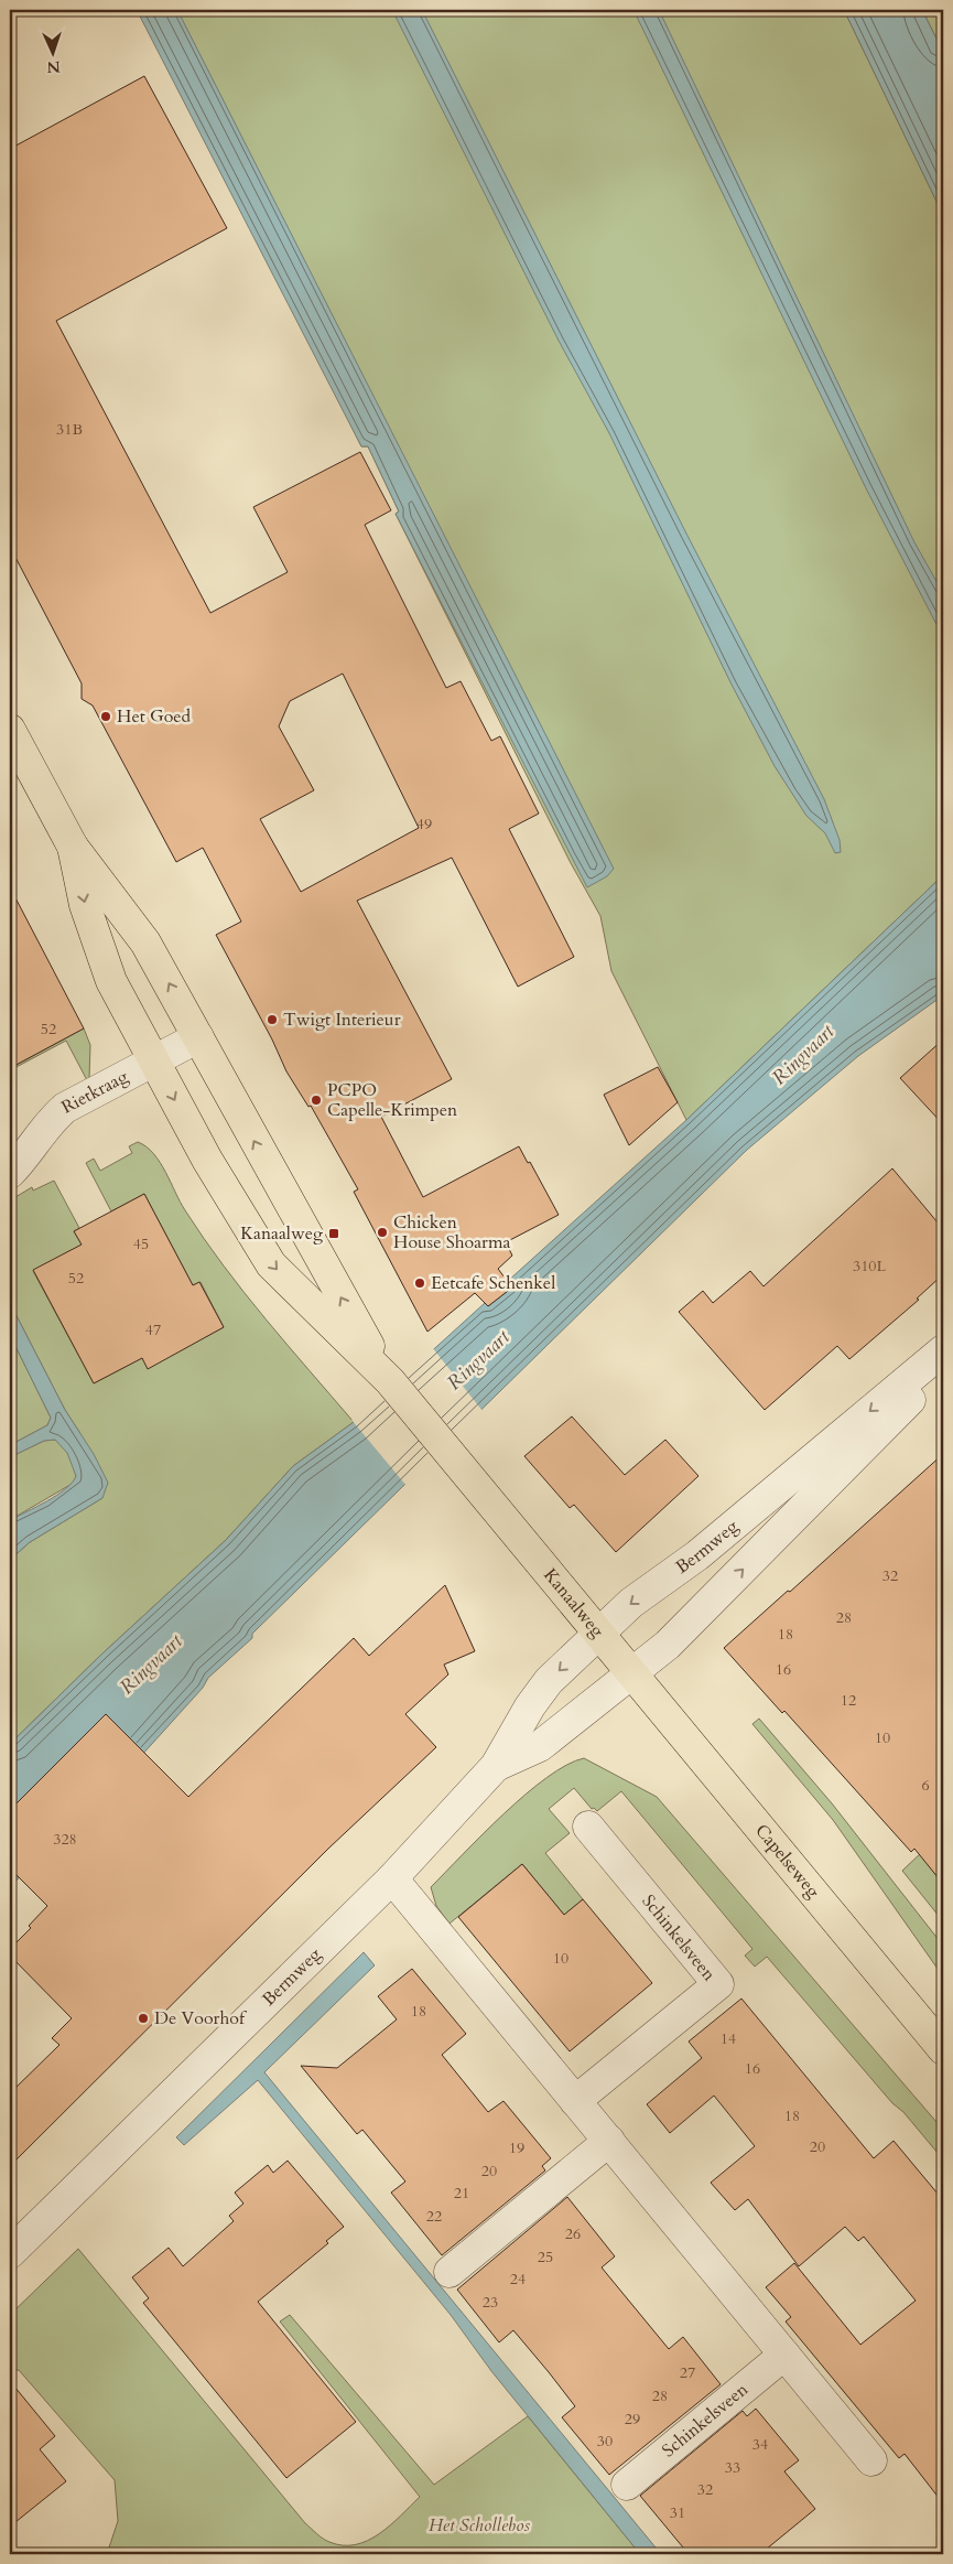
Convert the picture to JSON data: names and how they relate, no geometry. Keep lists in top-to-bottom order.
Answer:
{
  "streets": {
    "main road": ["Kanaalweg", "Capelseweg"],
    "street": ["Rietkraag", "Bermweg", "Schinkelsveen"]
  },
  "crossings": [
    ["Rietkraag", "Kanaalweg"],
    ["Bermweg", "Kanaalweg"],
    ["Bermweg", "Capelseweg"],
    ["Kanaalweg", "Capelseweg"]
  ],
  "water": ["Ringvaart"],
  "parks": ["Het Schollebos"],
  "places": {
    "other": [
      "Het Goed",
      "Twigt Interieur",
      "PCPO Capelle-Krimpen",
      "Chicken House Shoarma",
      "Eetcafe Schenkel",
      "De Voorhof"
    ],
    "transit": ["Kanaalweg"]
  },
  "house_numbers": [
    "31B",
    "49",
    "52",
    "45",
    "310L",
    "52",
    "47",
    "32",
    "28",
    "18",
    "16",
    "12",
    "10",
    "6",
    "328",
    "10",
    "18",
    "14",
    "16",
    "18",
    "20",
    "19",
    "20",
    "21",
    "22",
    "26",
    "25",
    "24",
    "23",
    "27",
    "28",
    "29",
    "30",
    "34",
    "33",
    "32",
    "31"
  ],
  "north": "bottom"
}
